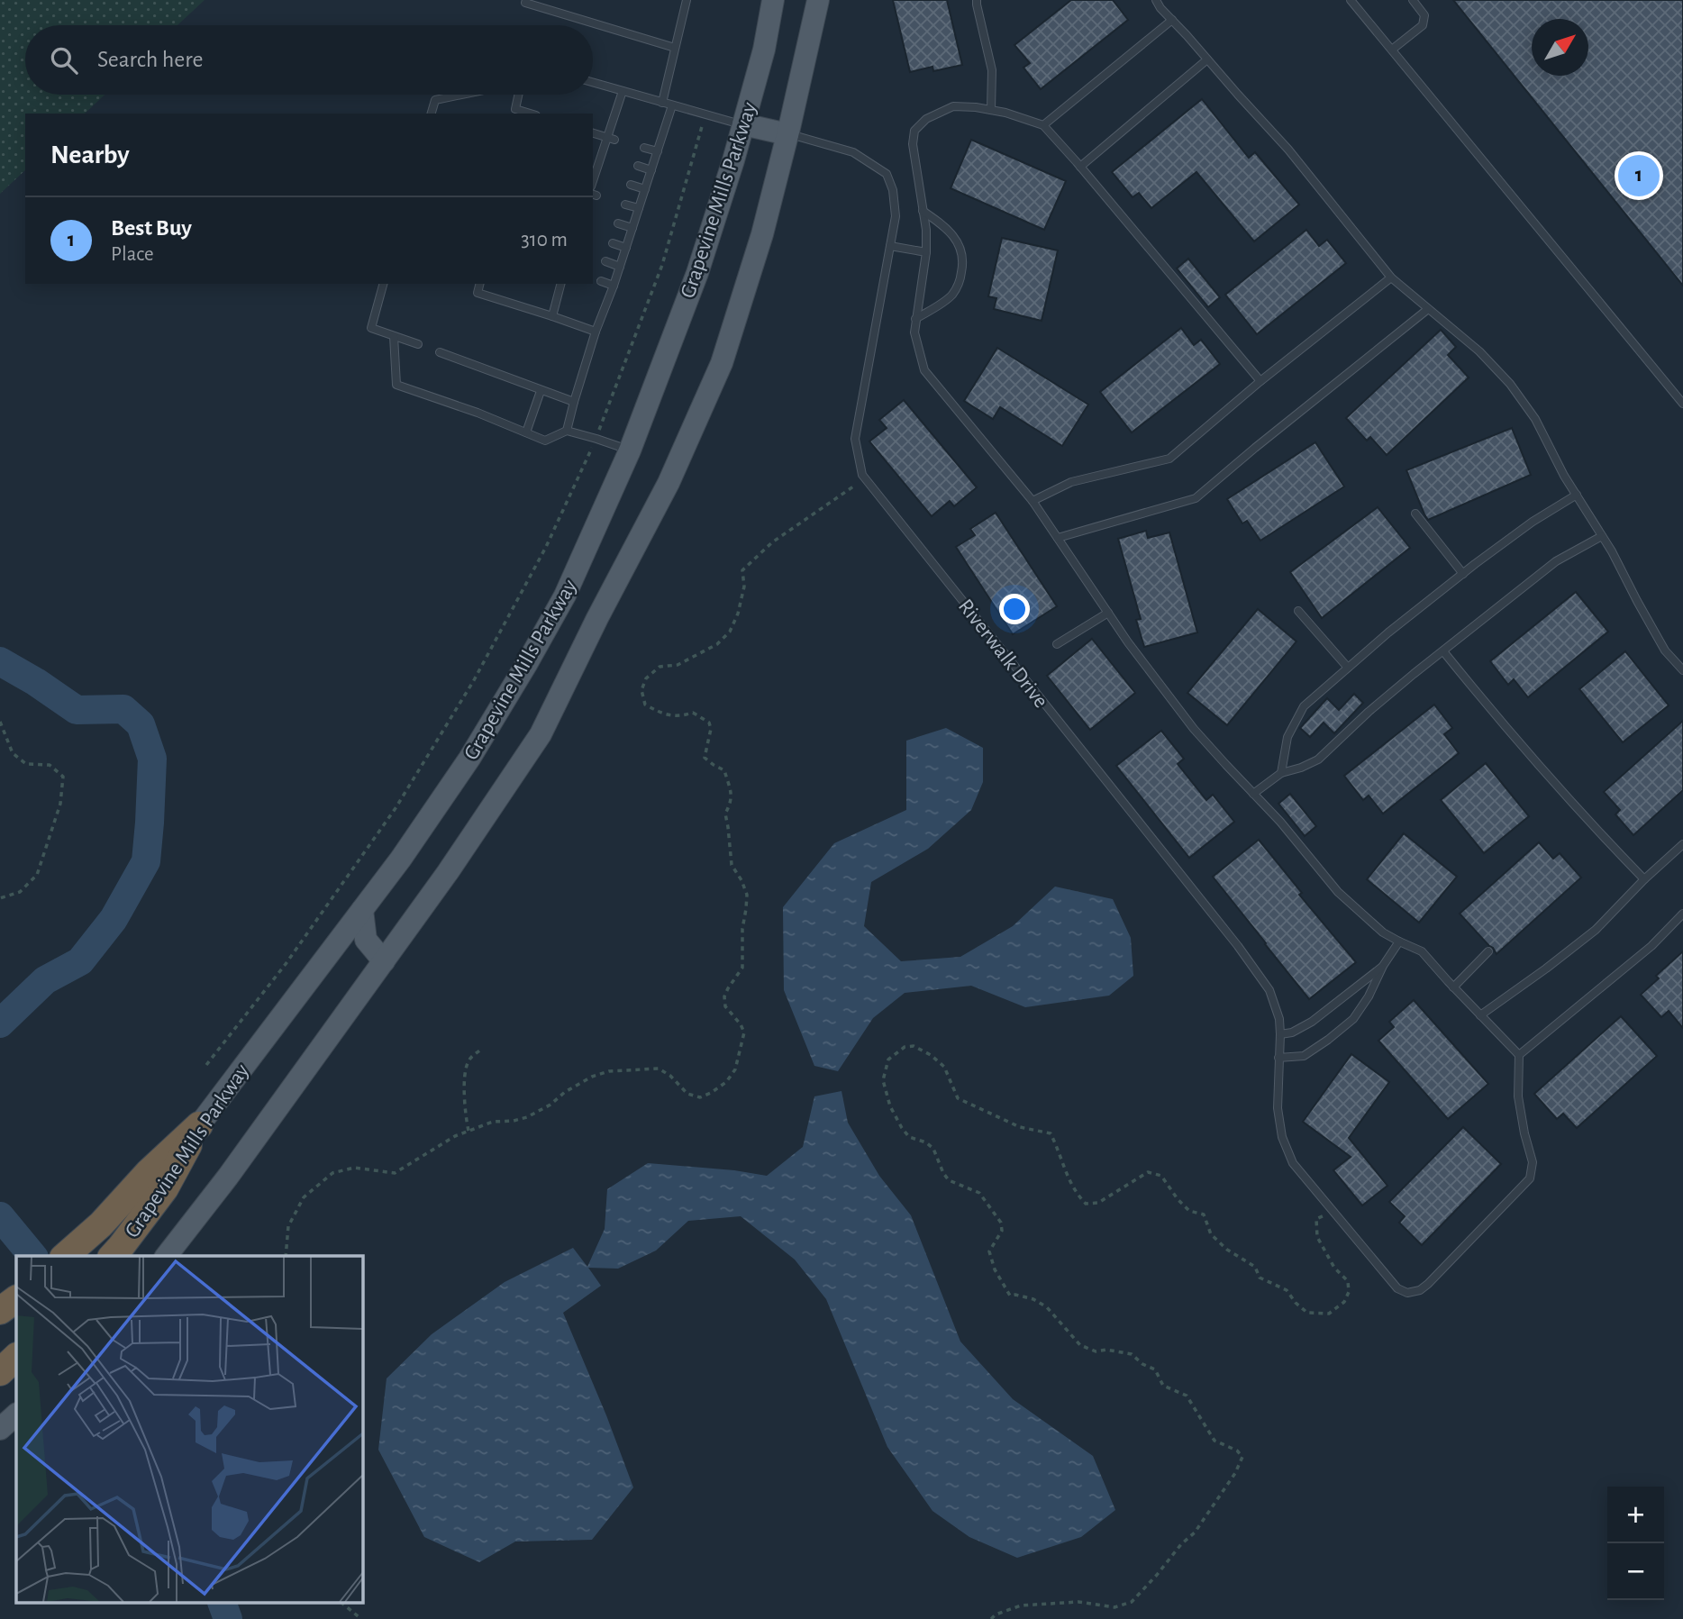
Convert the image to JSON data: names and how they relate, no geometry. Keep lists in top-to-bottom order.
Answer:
{
  "streets": {
    "highway": ["Grapevine Mills Parkway"],
    "lane": ["Riverwalk Drive"]
  },
  "crossings": [
    ["Grapevine Mills Parkway", "Riverwalk Drive"]
  ],
  "north": "top right",
  "page": {
    "search": "Search here",
    "heading": "Nearby",
    "pins": "1",
    "list": [
      {
        "mark": "1",
        "name": "Best Buy",
        "note": "Place",
        "value": "310 m"
      }
    ],
    "map_buttons": ["+", "−"]
  }
}
